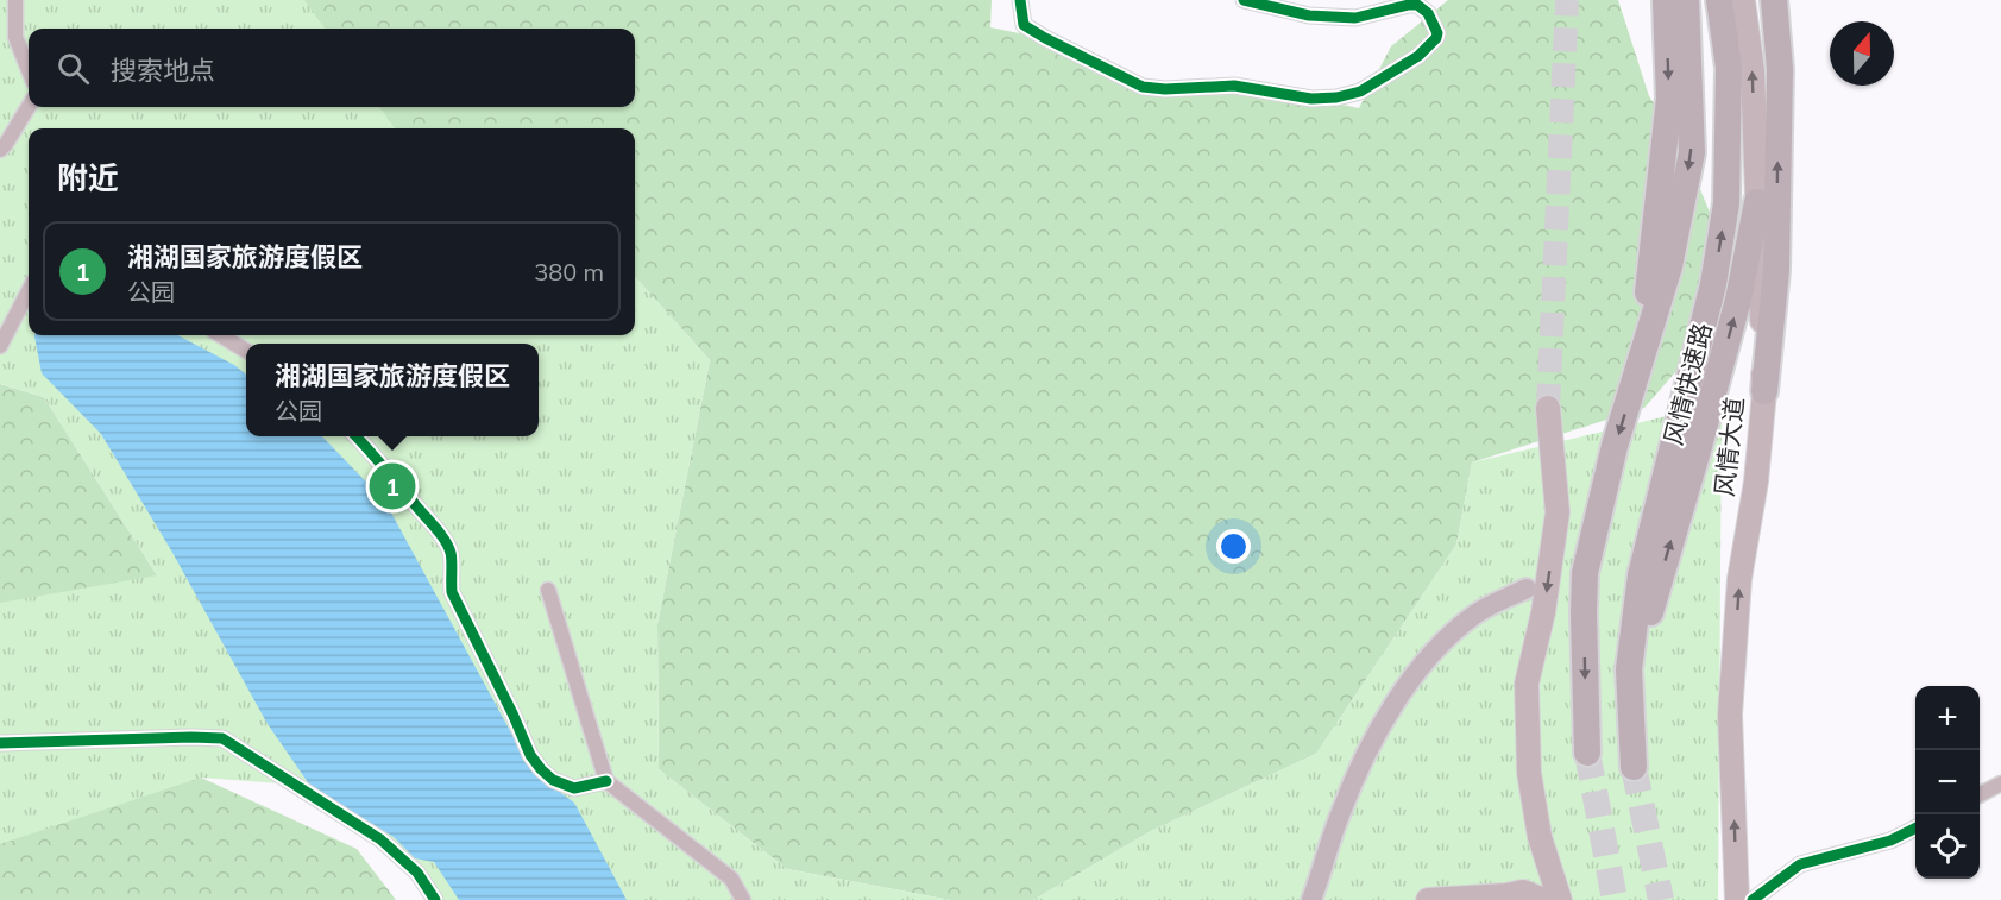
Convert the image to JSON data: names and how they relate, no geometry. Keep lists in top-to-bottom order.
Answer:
{
  "streets": {
    "highway": ["风情快速路"],
    "main road": ["风情大道"]
  },
  "crossings": [
    ["风情快速路", "风情大道"]
  ],
  "north": "top",
  "page": {
    "search": "搜索地点",
    "heading": "附近",
    "list": [
      {
        "mark": "1",
        "name": "湘湖国家旅游度假区",
        "note": "公园",
        "value": "380 m"
      }
    ],
    "popup": ["湘湖国家旅游度假区", "公园"],
    "pins": "1",
    "map_buttons": ["+", "−"]
  }
}
